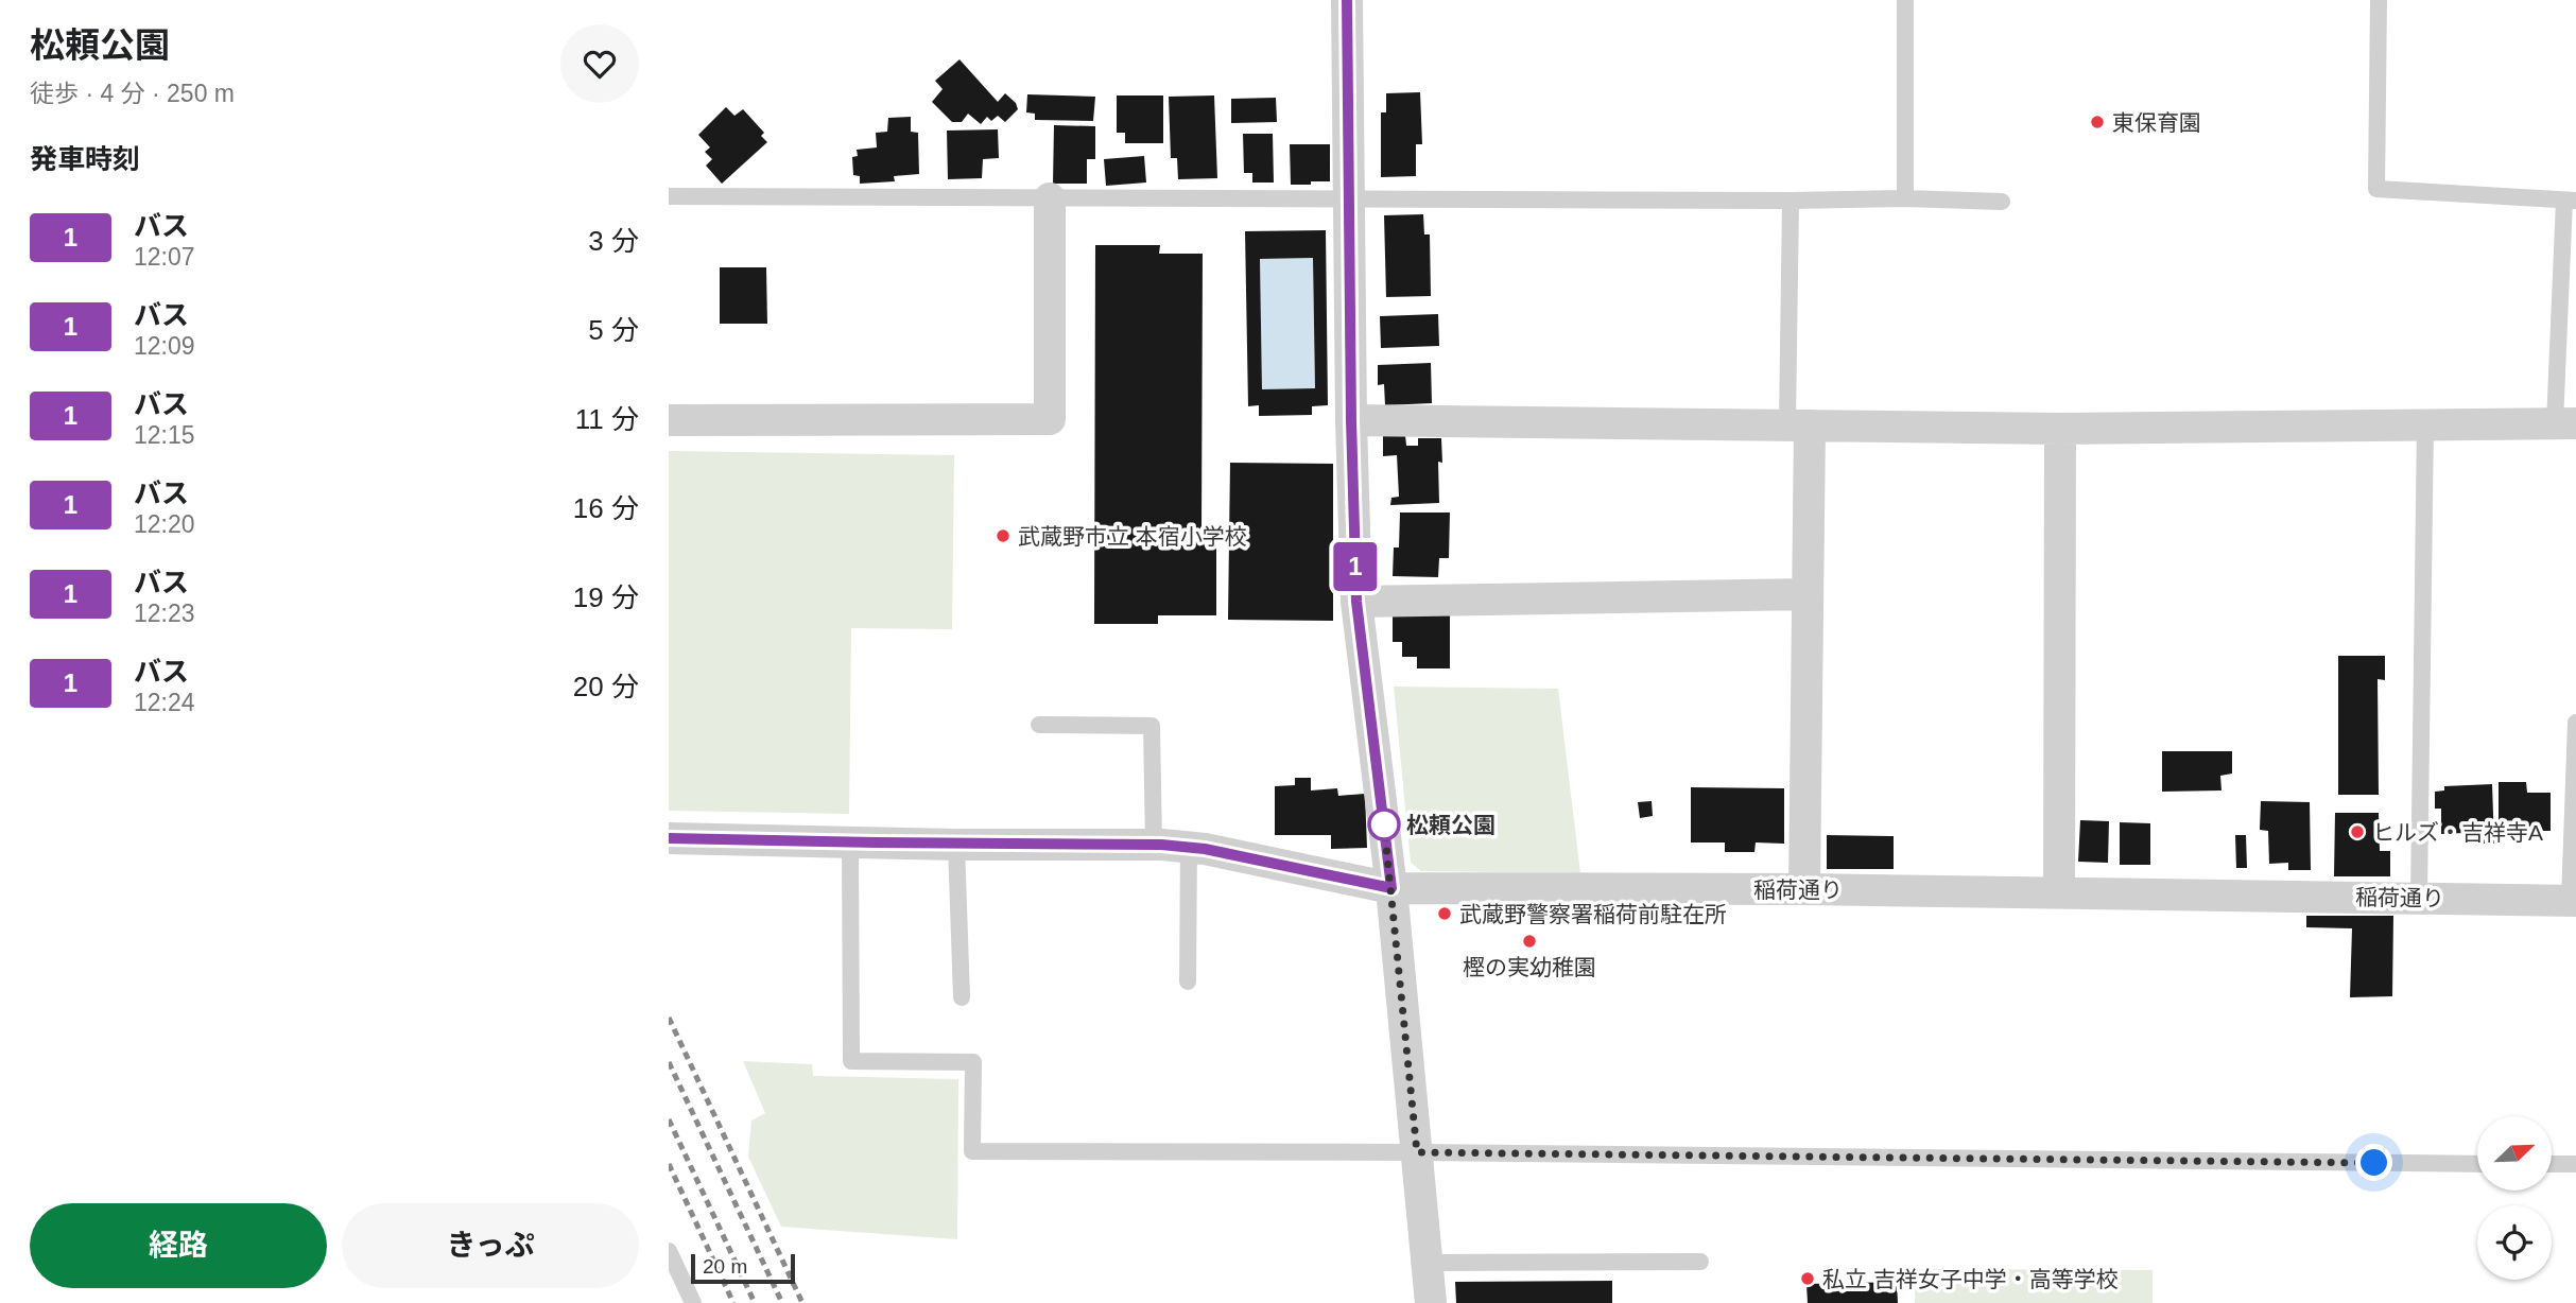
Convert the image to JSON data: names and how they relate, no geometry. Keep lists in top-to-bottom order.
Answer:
{
  "streets": {
    "street": ["稲荷通り"]
  },
  "places": [
    "東保育園",
    "武蔵野市立 本宿小学校",
    "松頼公園",
    "ヒルズ・吉祥寺A",
    "武蔵野警察署稲荷前駐在所",
    "樫の実幼稚園",
    "私立 吉祥女子中学・高等学校"
  ],
  "lines": ["bus line 1"],
  "scale_bar": "20 m",
  "north": "top right",
  "page": {
    "heading": [
      ["松頼公園", "徒歩 · 4 分 · 250 m"],
      "発車時刻"
    ],
    "on_map": "1",
    "list": [
      {
        "mark": "1",
        "name": "バス",
        "note": "12:07",
        "value": "3 分"
      },
      {
        "mark": "1",
        "name": "バス",
        "note": "12:09",
        "value": "5 分"
      },
      {
        "mark": "1",
        "name": "バス",
        "note": "12:15",
        "value": "11 分"
      },
      {
        "mark": "1",
        "name": "バス",
        "note": "12:20",
        "value": "16 分"
      },
      {
        "mark": "1",
        "name": "バス",
        "note": "12:23",
        "value": "19 分"
      },
      {
        "mark": "1",
        "name": "バス",
        "note": "12:24",
        "value": "20 分"
      }
    ],
    "buttons": ["経路", "きっぷ"],
    "scale": "20 m"
  }
}
